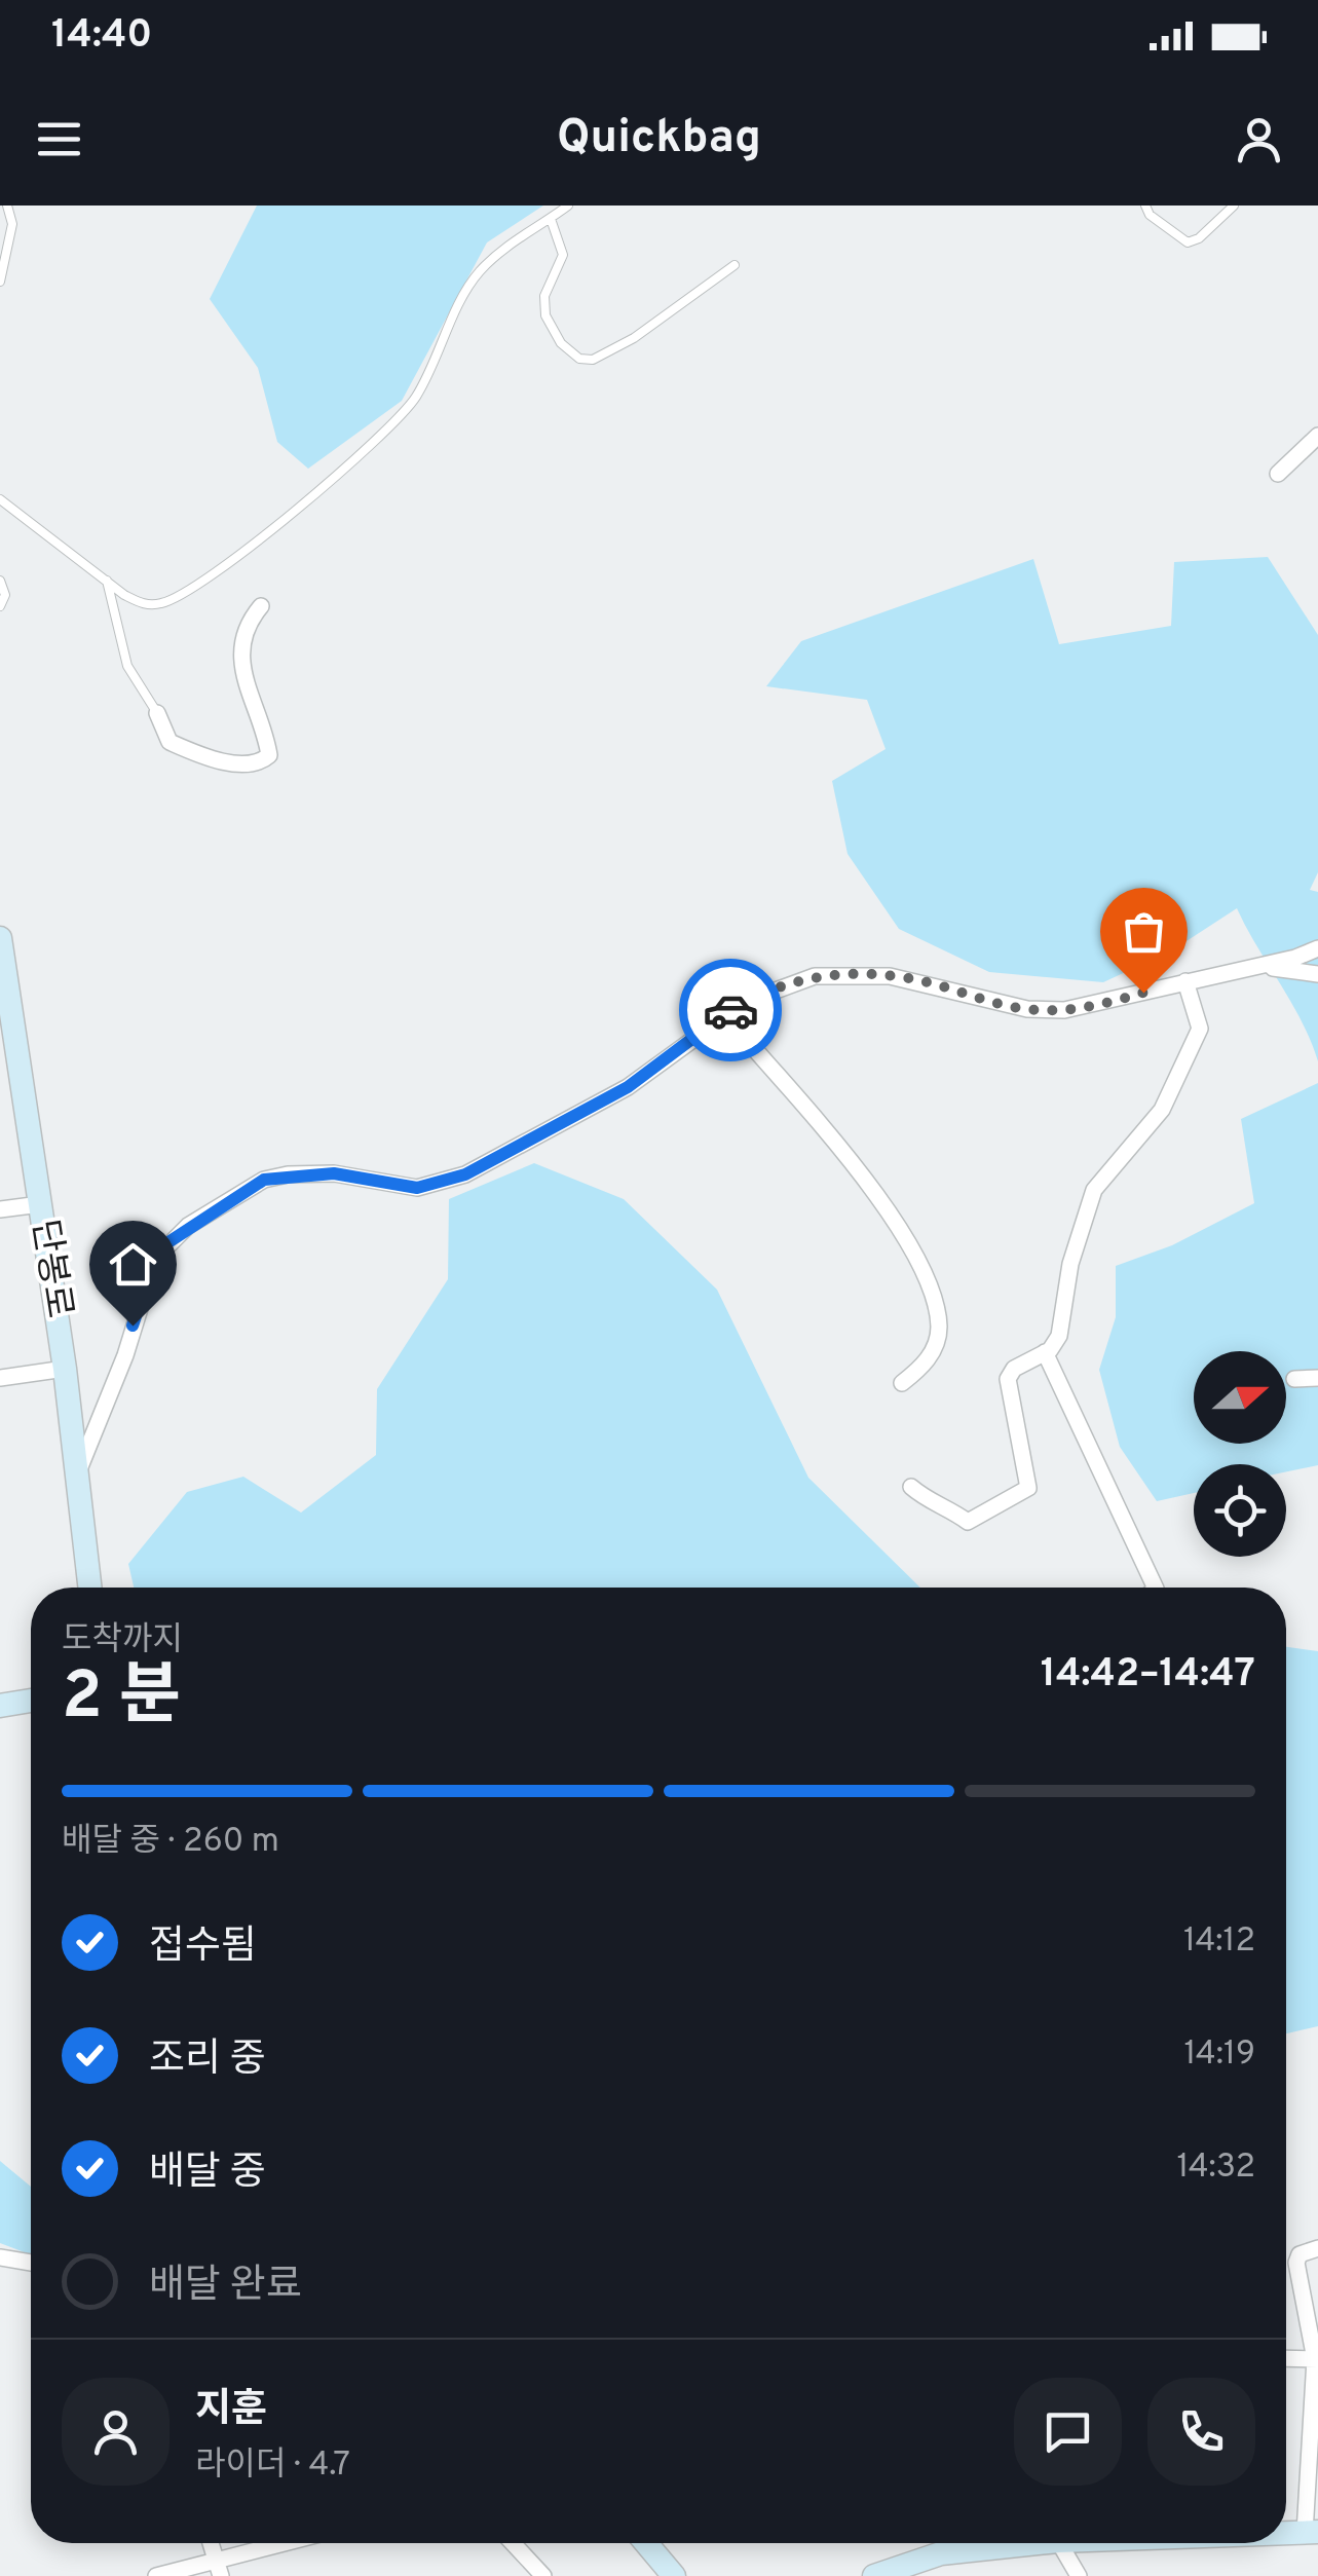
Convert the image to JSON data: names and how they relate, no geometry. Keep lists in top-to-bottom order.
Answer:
{
  "streets": {
    "street": ["단봉로"]
  },
  "north": "right",
  "page": {
    "status": "14:40",
    "header": "Quickbag",
    "heading": ["2 분", "도착까지", "14:42–14:47"],
    "panel": ["지훈", "라이더 · 4.7"],
    "bar": "배달 중 · 260 m",
    "list": [
      ["접수됨", "14:12"],
      ["조리 중", "14:19"],
      ["배달 중", "14:32"],
      "배달 완료"
    ]
  }
}
